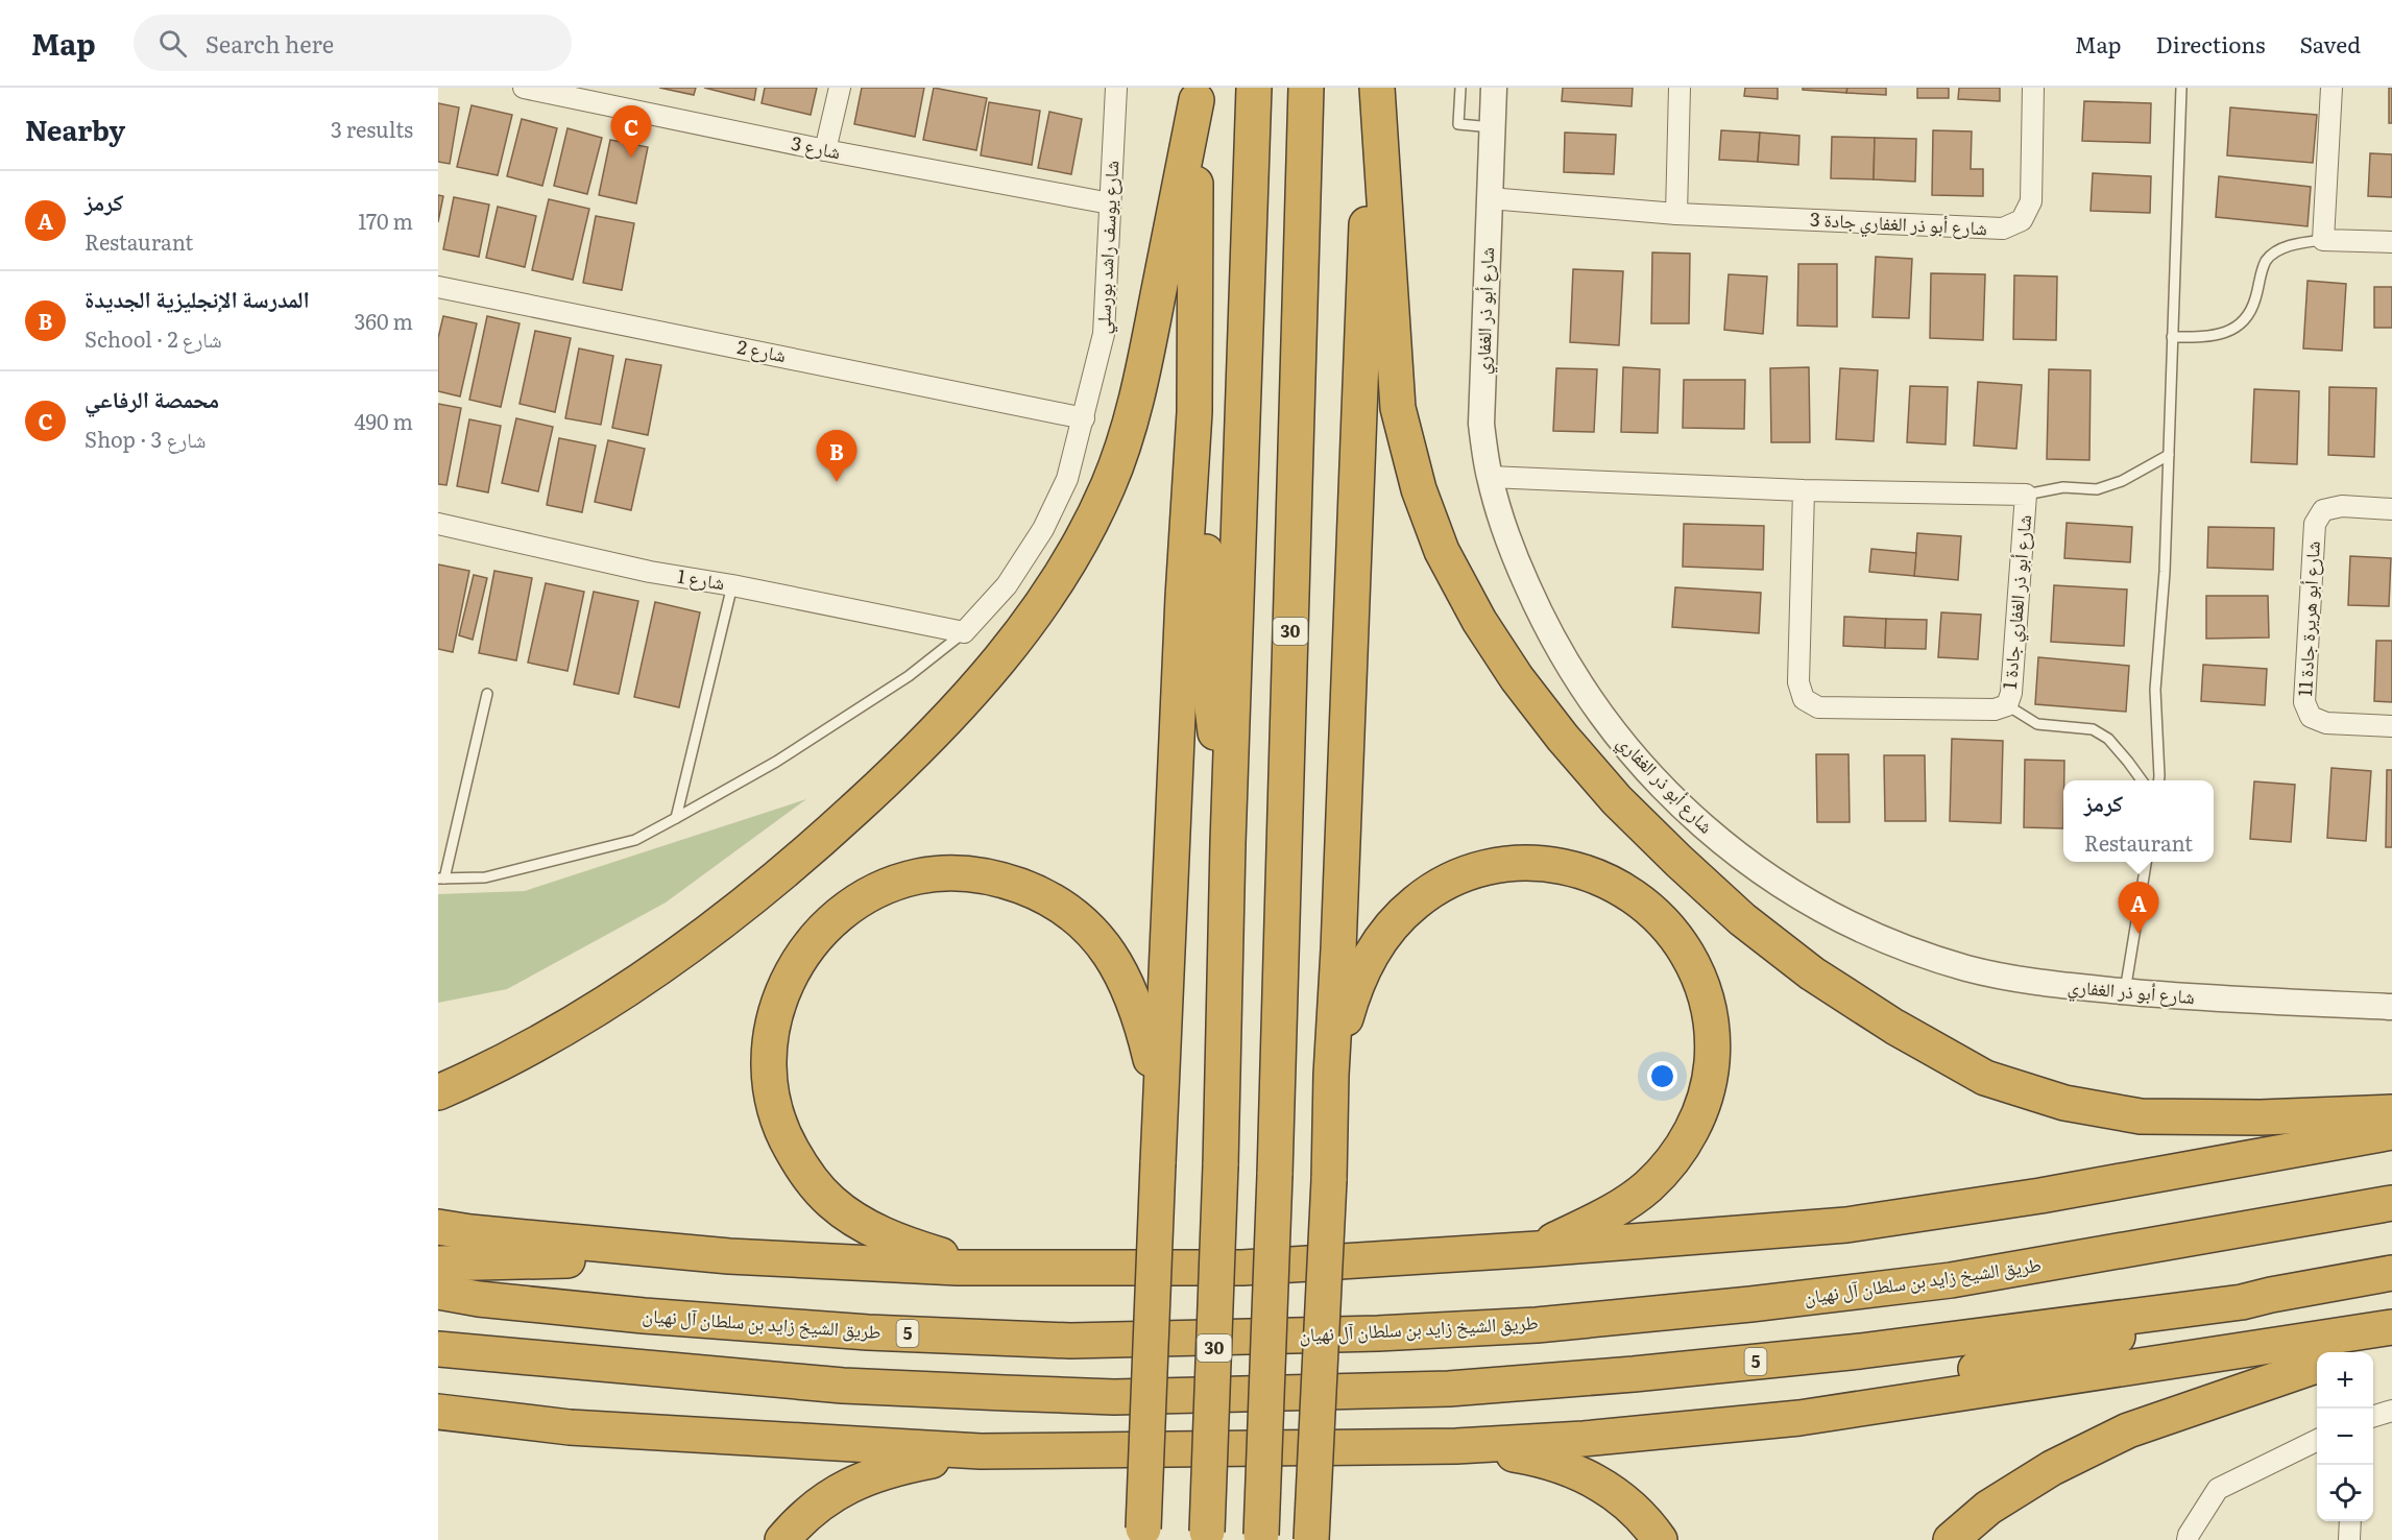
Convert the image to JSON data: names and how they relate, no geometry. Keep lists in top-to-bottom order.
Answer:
{
  "streets": {
    "highway": ["30", "طريق الشيخ زايد بن سلطان آل نهيان", "5"],
    "street": [
      "شارع 3",
      "شارع أبو ذر الغفاري جادة 3",
      "شارع يوسف راشد بورسلي",
      "شارع أبو ذر الغفاري",
      "شارع 2",
      "شارع 1",
      "شارع أبو ذر الغفاري جادة 1",
      "شارع أبو هريرة جادة 11"
    ]
  },
  "crossings": [
    ["شارع 3", "شارع يوسف راشد بورسلي"],
    ["شارع أبو ذر الغفاري جادة 3", "شارع أبو ذر الغفاري"],
    ["شارع يوسف راشد بورسلي", "شارع 2"],
    ["شارع يوسف راشد بورسلي", "شارع 1"],
    ["شارع أبو ذر الغفاري", "شارع أبو ذر الغفاري جادة 1"]
  ],
  "page": {
    "header": "Map",
    "search": "Search here",
    "nav": ["Map", "Directions", "Saved"],
    "heading": ["Nearby", "3 results"],
    "pins": ["C", "B", "A"],
    "list": [
      {
        "mark": "A",
        "name": "كرمز",
        "note": "Restaurant",
        "value": "170 m"
      },
      {
        "mark": "B",
        "name": "المدرسة الإنجليزية الجديدة",
        "note": "School · شارع 2",
        "value": "360 m"
      },
      {
        "mark": "C",
        "name": "محمصة الرفاعي",
        "note": "Shop · شارع 3",
        "value": "490 m"
      }
    ],
    "popup": ["كرمز", "Restaurant"],
    "map_buttons": ["+", "−"]
  }
}
